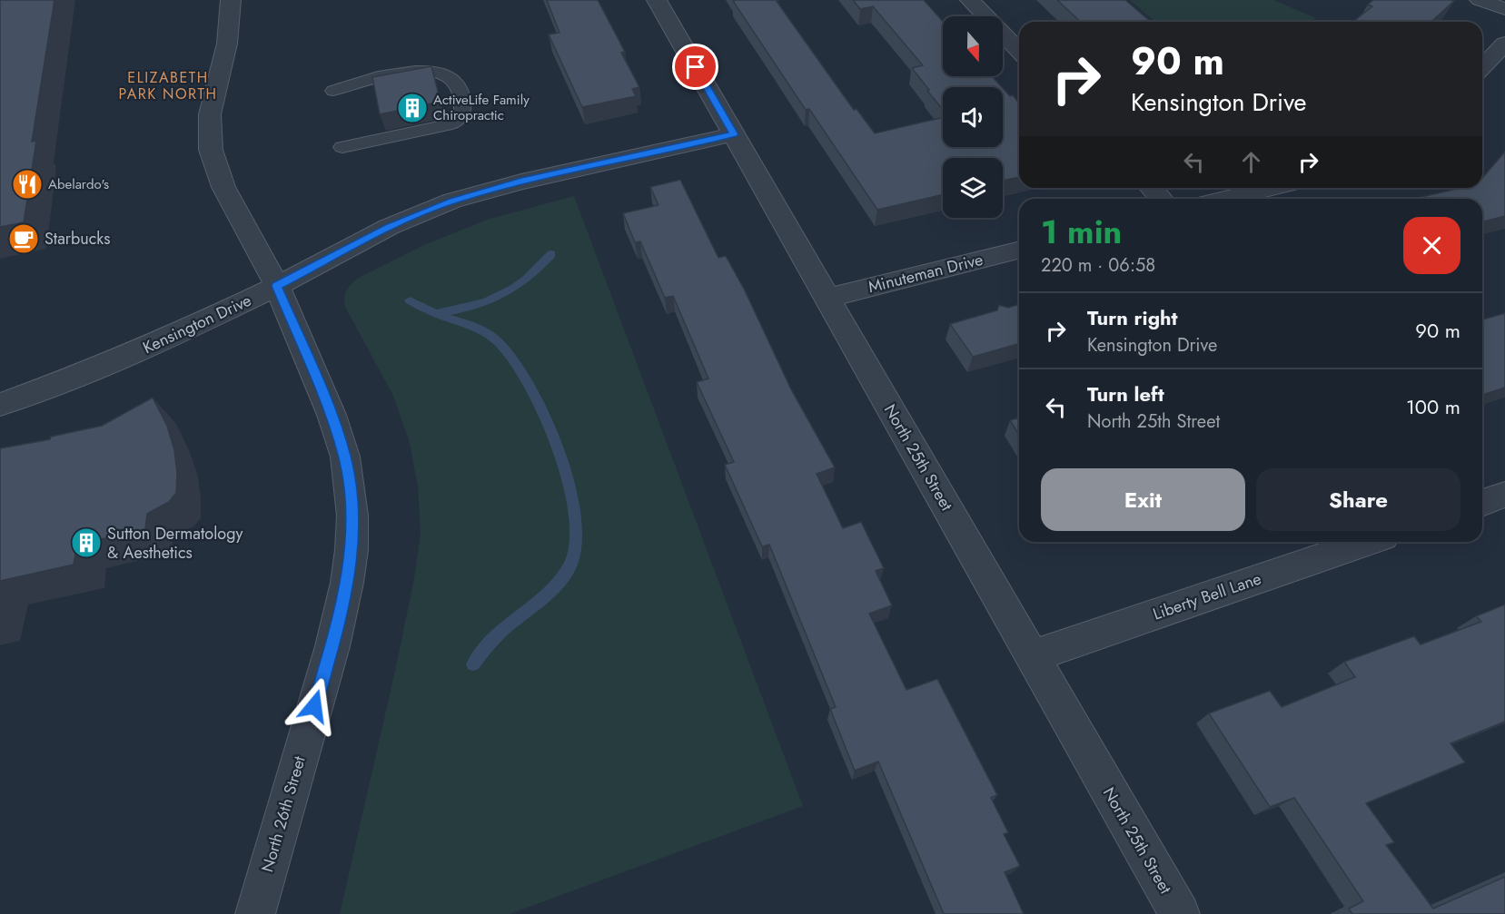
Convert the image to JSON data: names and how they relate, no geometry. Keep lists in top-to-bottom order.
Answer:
{
  "streets": {
    "street": [
      "Minuteman Drive",
      "Kensington Drive",
      "North 25th Street",
      "Liberty Bell Lane",
      "North 26th Street"
    ]
  },
  "crossings": [
    ["Minuteman Drive", "North 25th Street"],
    ["Kensington Drive", "North 25th Street"],
    ["Kensington Drive", "North 26th Street"],
    ["North 25th Street", "Liberty Bell Lane"]
  ],
  "districts": ["ELIZABETH PARK NORTH"],
  "places": {
    "building": ["ActiveLife Family Chiropractic", "Sutton Dermatology & Aesthetics"],
    "restaurant": ["Abelardo's"],
    "cafe": ["Starbucks"]
  },
  "north": "bottom",
  "page": {
    "turn": ["90 m", "Kensington Drive"],
    "heading": ["1 min", "220 m · 06:58"],
    "list": [
      {
        "name": "Turn right",
        "note": "Kensington Drive",
        "value": "90 m"
      },
      {
        "name": "Turn left",
        "note": "North 25th Street",
        "value": "100 m"
      }
    ],
    "buttons": ["Exit", "Share"]
  }
}
